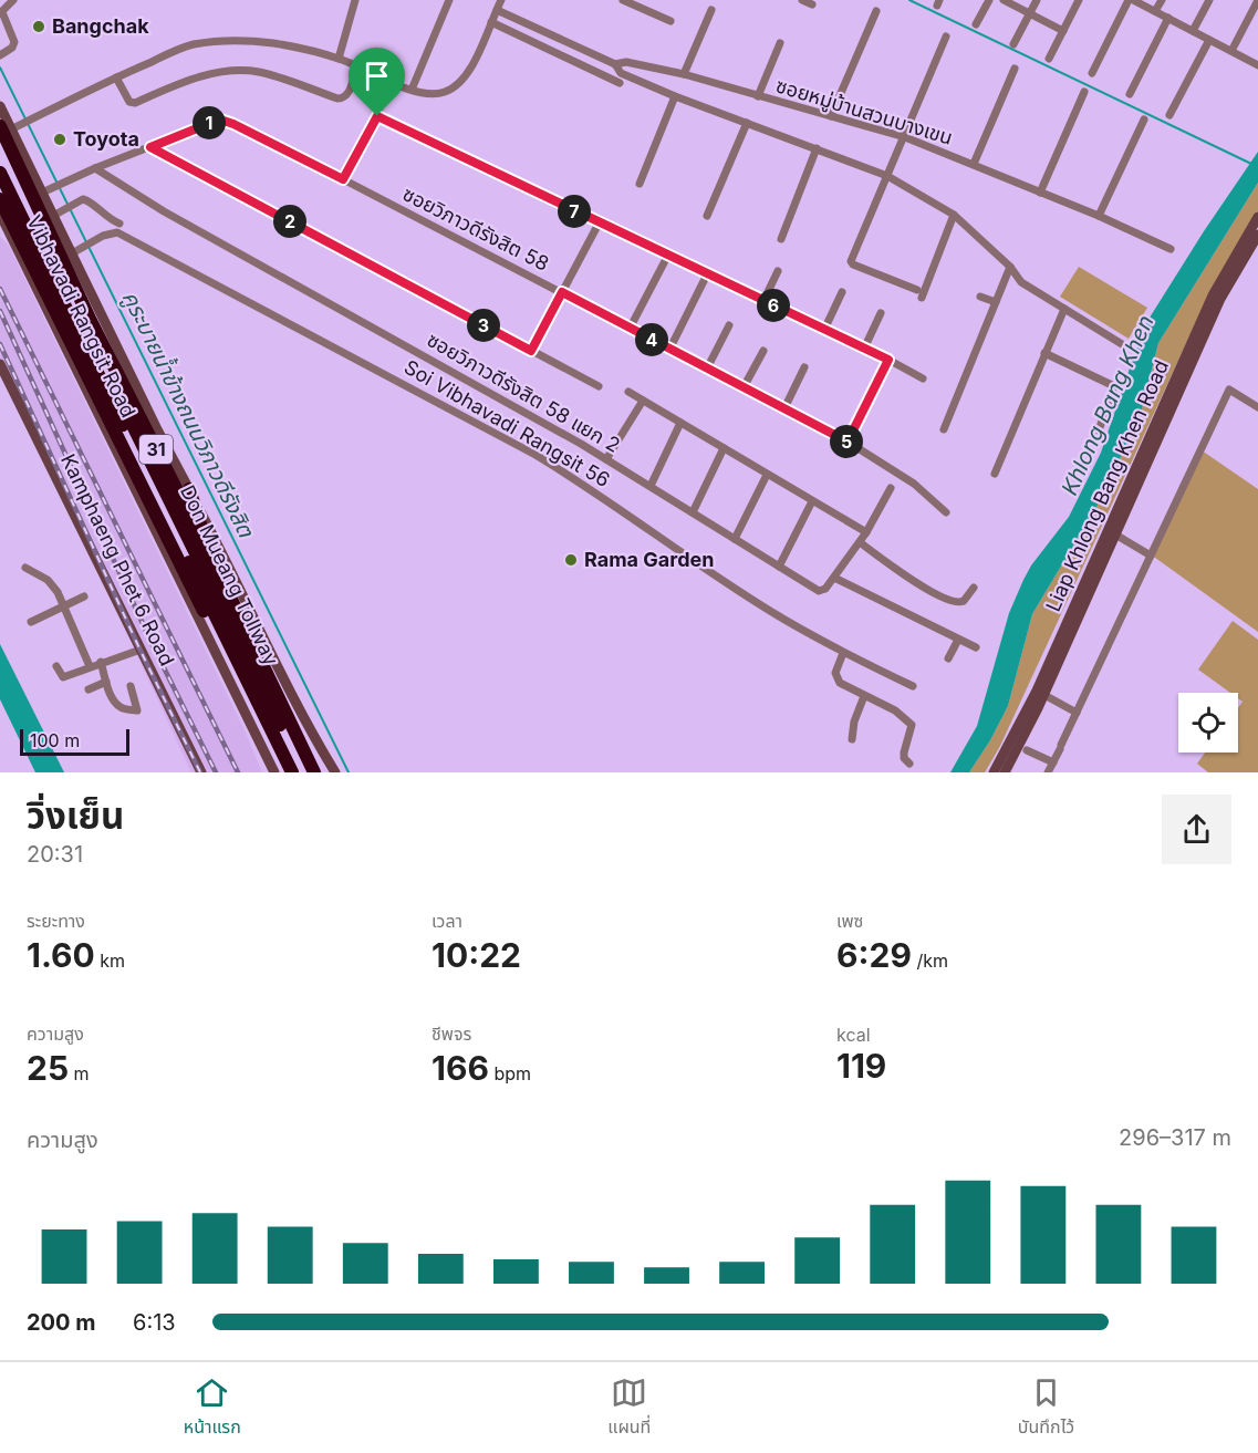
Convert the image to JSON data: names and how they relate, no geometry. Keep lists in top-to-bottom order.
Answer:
{
  "streets": {
    "highway": ["Vibhavadi Rangsit Road", "31", "Don Mueang Tollway"],
    "main road": ["Liap Khlong Bang Khen Road", "Kamphaeng Phet 6 Road"],
    "street": [
      "ซอยหมู่บ้านสวนบางเขน",
      "ซอยวิภาวดีรังสิต 58",
      "ซอยวิภาวดีรังสิต 58 แยก 2",
      "Soi Vibhavadi Rangsit 56"
    ]
  },
  "crossings": [
    ["ซอยวิภาวดีรังสิต 58", "Vibhavadi Rangsit Road"],
    ["ซอยวิภาวดีรังสิต 58", "ซอยวิภาวดีรังสิต 58 แยก 2"],
    ["Vibhavadi Rangsit Road", "Soi Vibhavadi Rangsit 56"]
  ],
  "water": ["Khlong Bang Khen", "คูระบายน้ำข้างถนนวิภาวดีรังสิต"],
  "places": ["Bangchak", "Toyota", "Rama Garden"],
  "scale_bar": "100 m",
  "page": {
    "pins": [
      "1",
      "7",
      "2",
      "6",
      "3",
      "4",
      "5"
    ],
    "scale": "100 m",
    "heading": ["วิ่งเย็น", "20:31"],
    "stats": [
      ["ระยะทาง", "1.60 km"],
      ["เวลา", "10:22"],
      ["เพซ", "6:29 /km"],
      ["ความสูง", "25 m"],
      ["ชีพจร", "166 bpm"],
      ["kcal", "119"]
    ],
    "chart": ["ความสูง", "296–317 m"],
    "list": [
      {
        "name": "200 m",
        "note": "6:13"
      }
    ],
    "tabs": ["หน้าแรก", "แผนที่", "บันทึกไว้"]
  }
}
